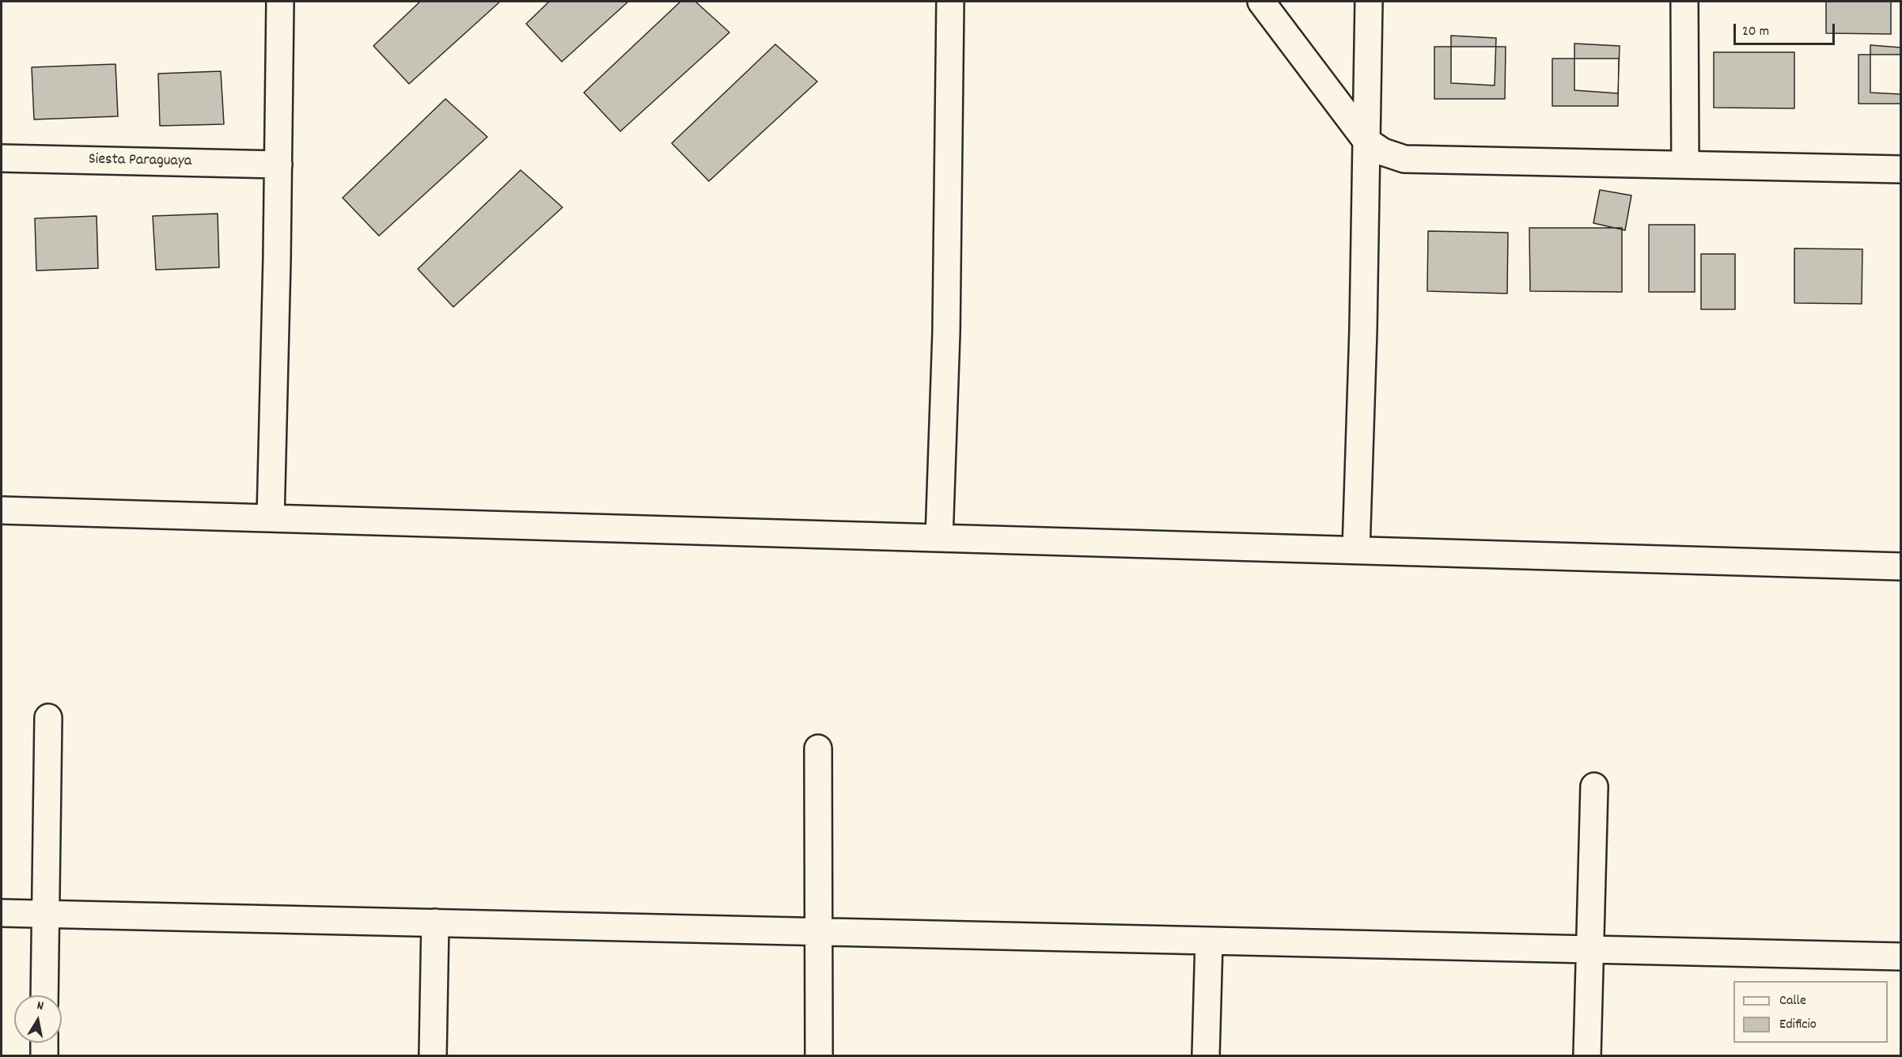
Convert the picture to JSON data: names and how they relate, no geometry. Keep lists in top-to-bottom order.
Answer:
{
  "streets": {
    "street": ["Siesta Paraguaya"]
  },
  "legend": ["Calle", "Edificio"],
  "scale_bar": "20 m",
  "north": "top"
}
